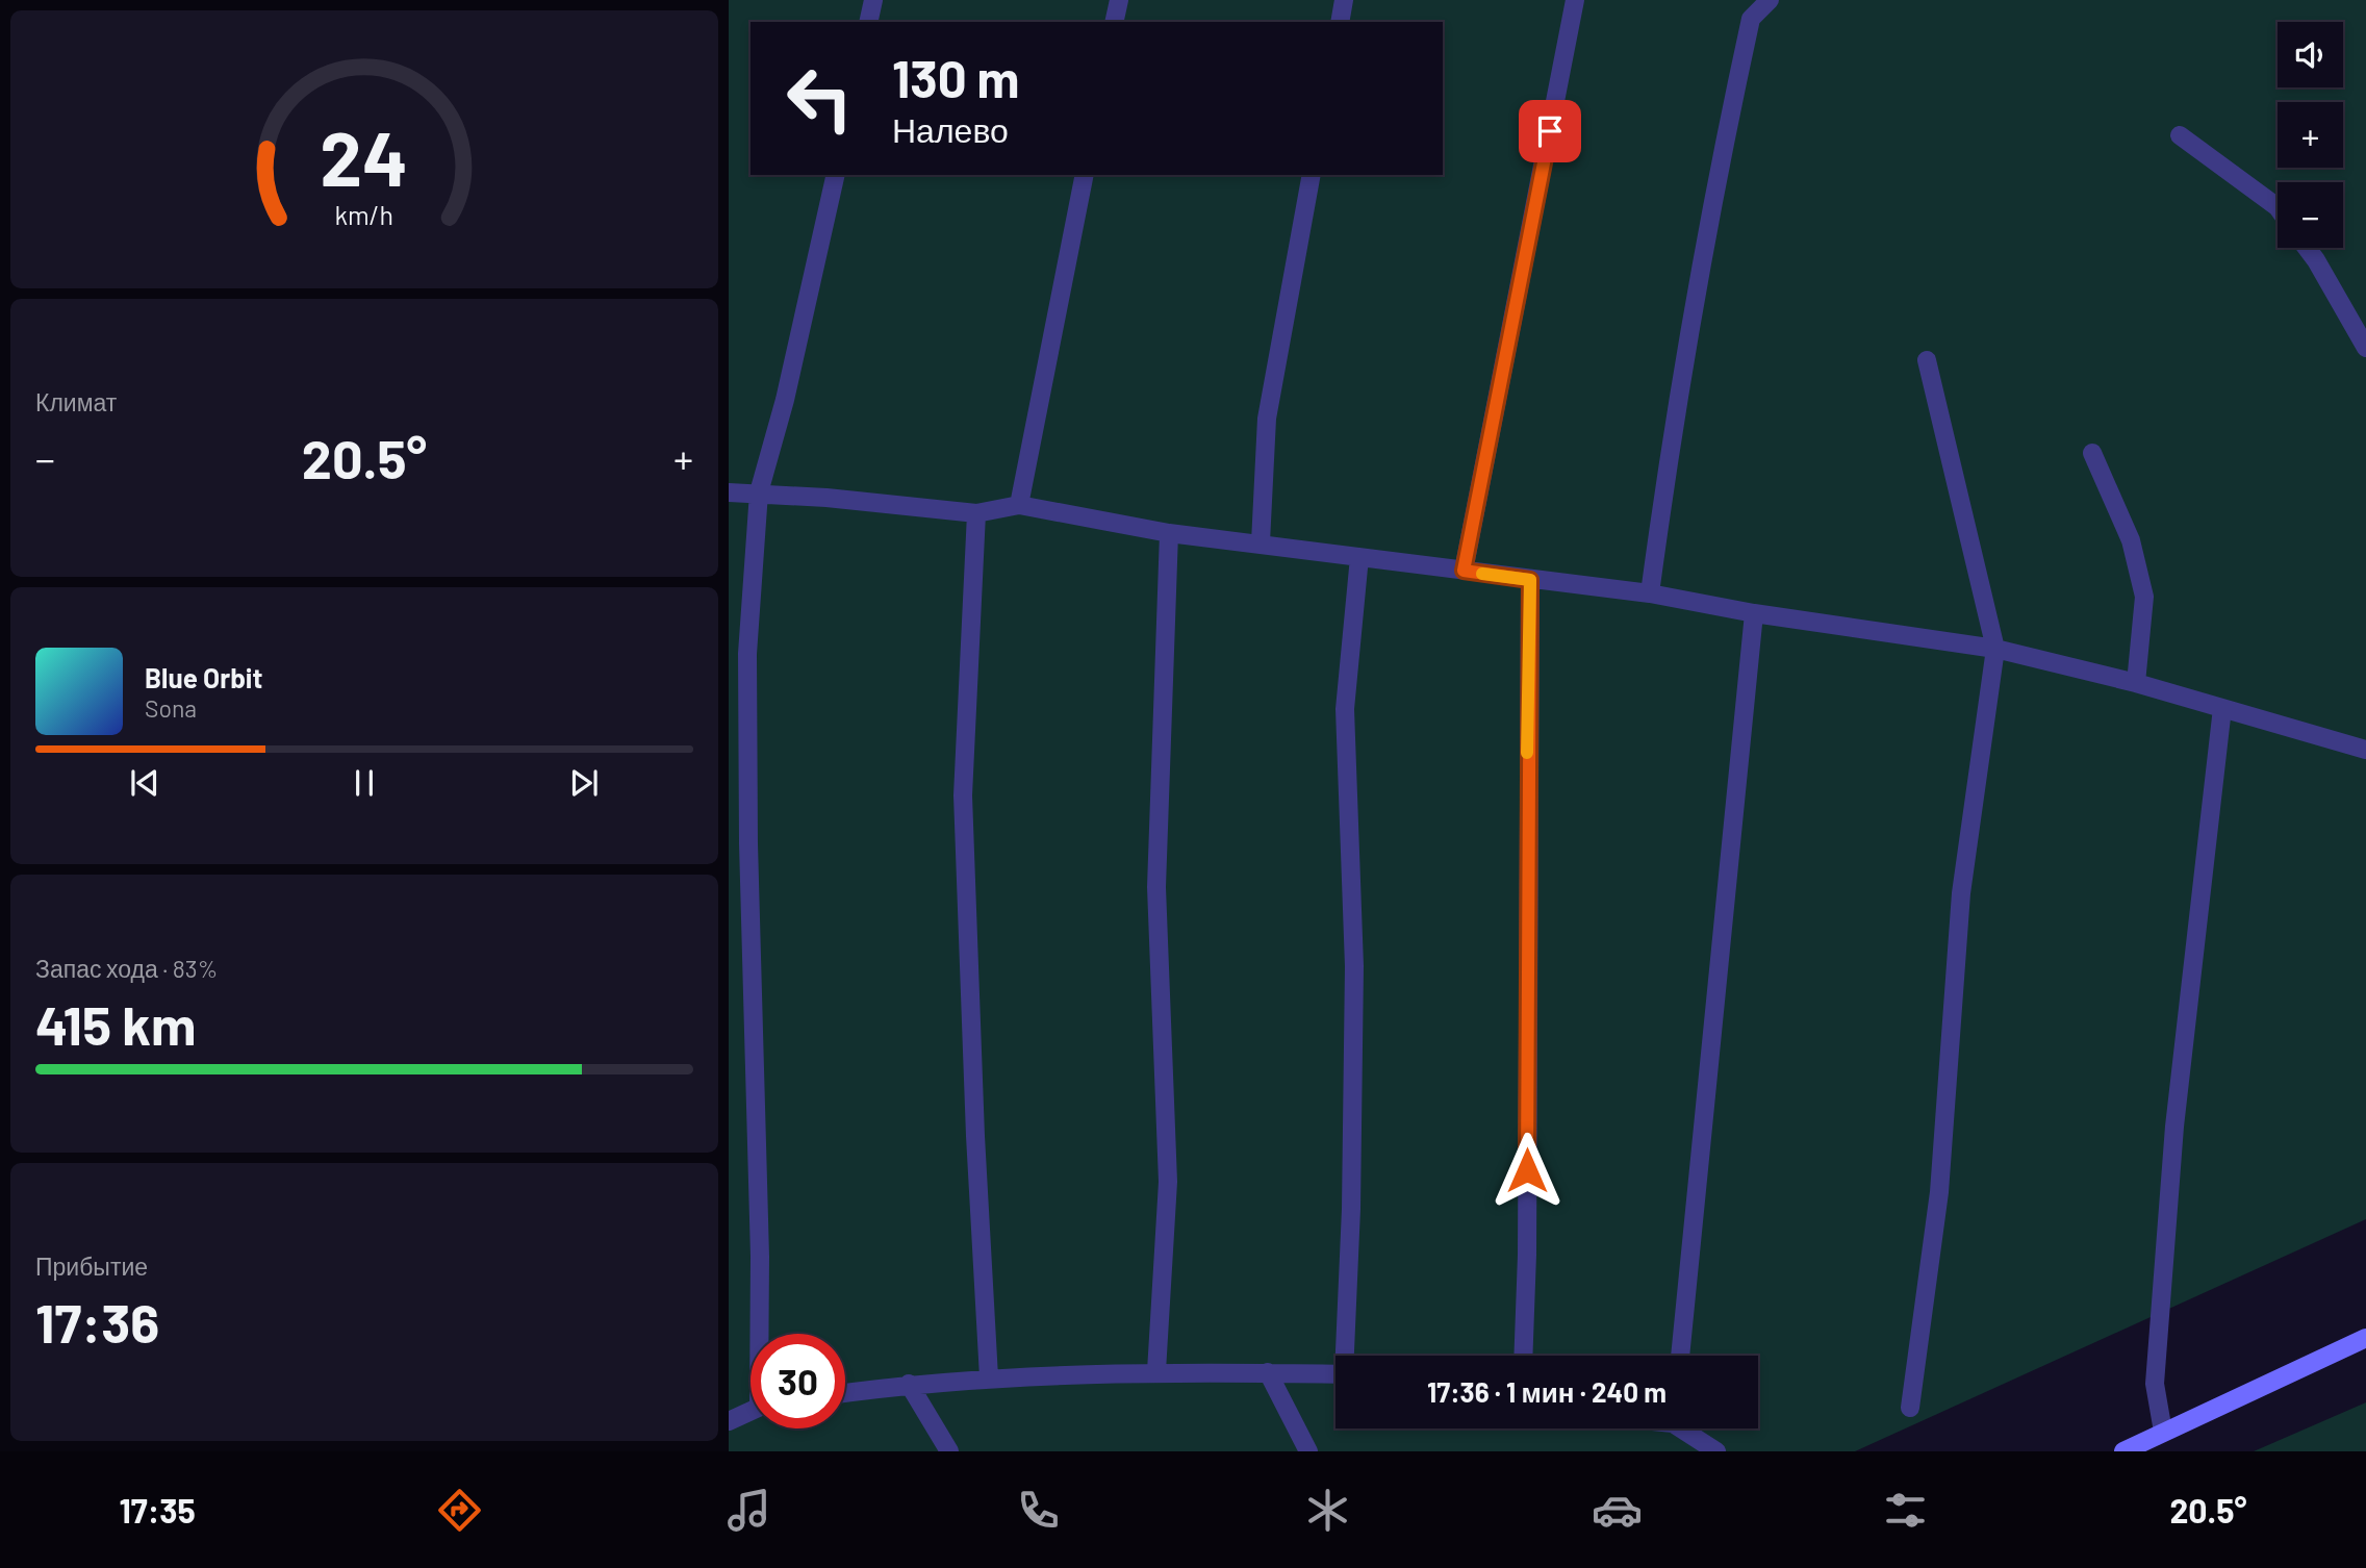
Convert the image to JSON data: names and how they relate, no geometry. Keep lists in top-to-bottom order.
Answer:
{
  "page": {
    "map_buttons": ["+", "−"],
    "turn": ["130 m", "Налево"],
    "tile": [
      "Климат",
      ["Запас хода · 83%", "415 km"],
      ["Прибытие", "17:36"]
    ],
    "heat": ["−", "20.5°", "+"],
    "song": ["Blue Orbit", "Sona"],
    "limit": "30",
    "trip": "17:36 · 1 мин · 240 m",
    "tabs": ["17:35", "20.5°"],
    "gauge": ["24", "km/h"]
  }
}
